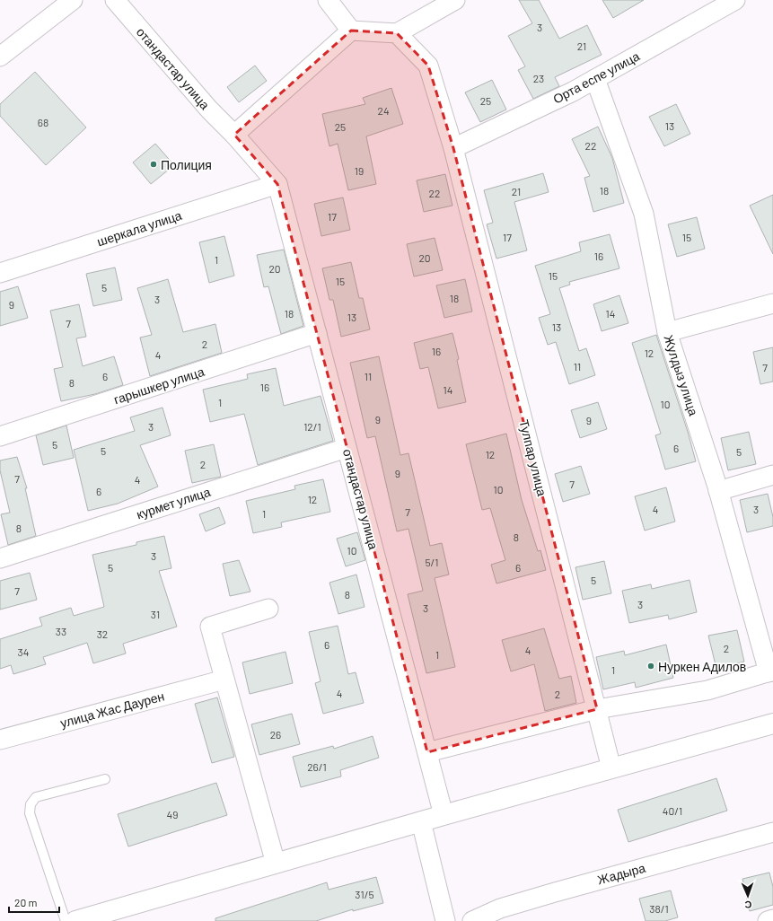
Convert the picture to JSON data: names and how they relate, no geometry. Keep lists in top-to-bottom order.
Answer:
{
  "streets": {
    "street": [
      "отандастар улица",
      "Орта еспе улица",
      "шеркала улица",
      "Жулдыз улица",
      "гарышкер улица",
      "Тулпар улица",
      "курмет улица",
      "улица Жас Даурен",
      "Жадыра"
    ]
  },
  "crossings": [
    ["отандастар улица", "шеркала улица"],
    ["отандастар улица", "гарышкер улица"],
    ["отандастар улица", "курмет улица"],
    ["Орта еспе улица", "Жулдыз улица"],
    ["Орта еспе улица", "Тулпар улица"]
  ],
  "places": ["Полиция", "Нуркен Адилов"],
  "house_numbers": [
    "3",
    "21",
    "23",
    "25",
    "24",
    "68",
    "13",
    "25",
    "22",
    "19",
    "18",
    "21",
    "22",
    "17",
    "17",
    "15",
    "16",
    "20",
    "1",
    "20",
    "15",
    "15",
    "5",
    "18",
    "3",
    "9",
    "18",
    "14",
    "13",
    "7",
    "13",
    "2",
    "16",
    "12",
    "4",
    "11",
    "7",
    "6",
    "11",
    "8",
    "16",
    "14",
    "1",
    "10",
    "9",
    "9",
    "3",
    "12/1",
    "5",
    "6",
    "5",
    "5",
    "12",
    "2",
    "9",
    "7",
    "4",
    "7",
    "10",
    "6",
    "12",
    "4",
    "3",
    "7",
    "1",
    "8",
    "8",
    "10",
    "3",
    "5/1",
    "5",
    "6",
    "5",
    "7",
    "8",
    "3",
    "3",
    "31",
    "33",
    "32",
    "6",
    "2",
    "4",
    "34",
    "1",
    "1",
    "4",
    "2",
    "26",
    "26/1",
    "40/1",
    "49",
    "31/5",
    "38/1"
  ],
  "scale_bar": "20 m",
  "north": "bottom"
}
